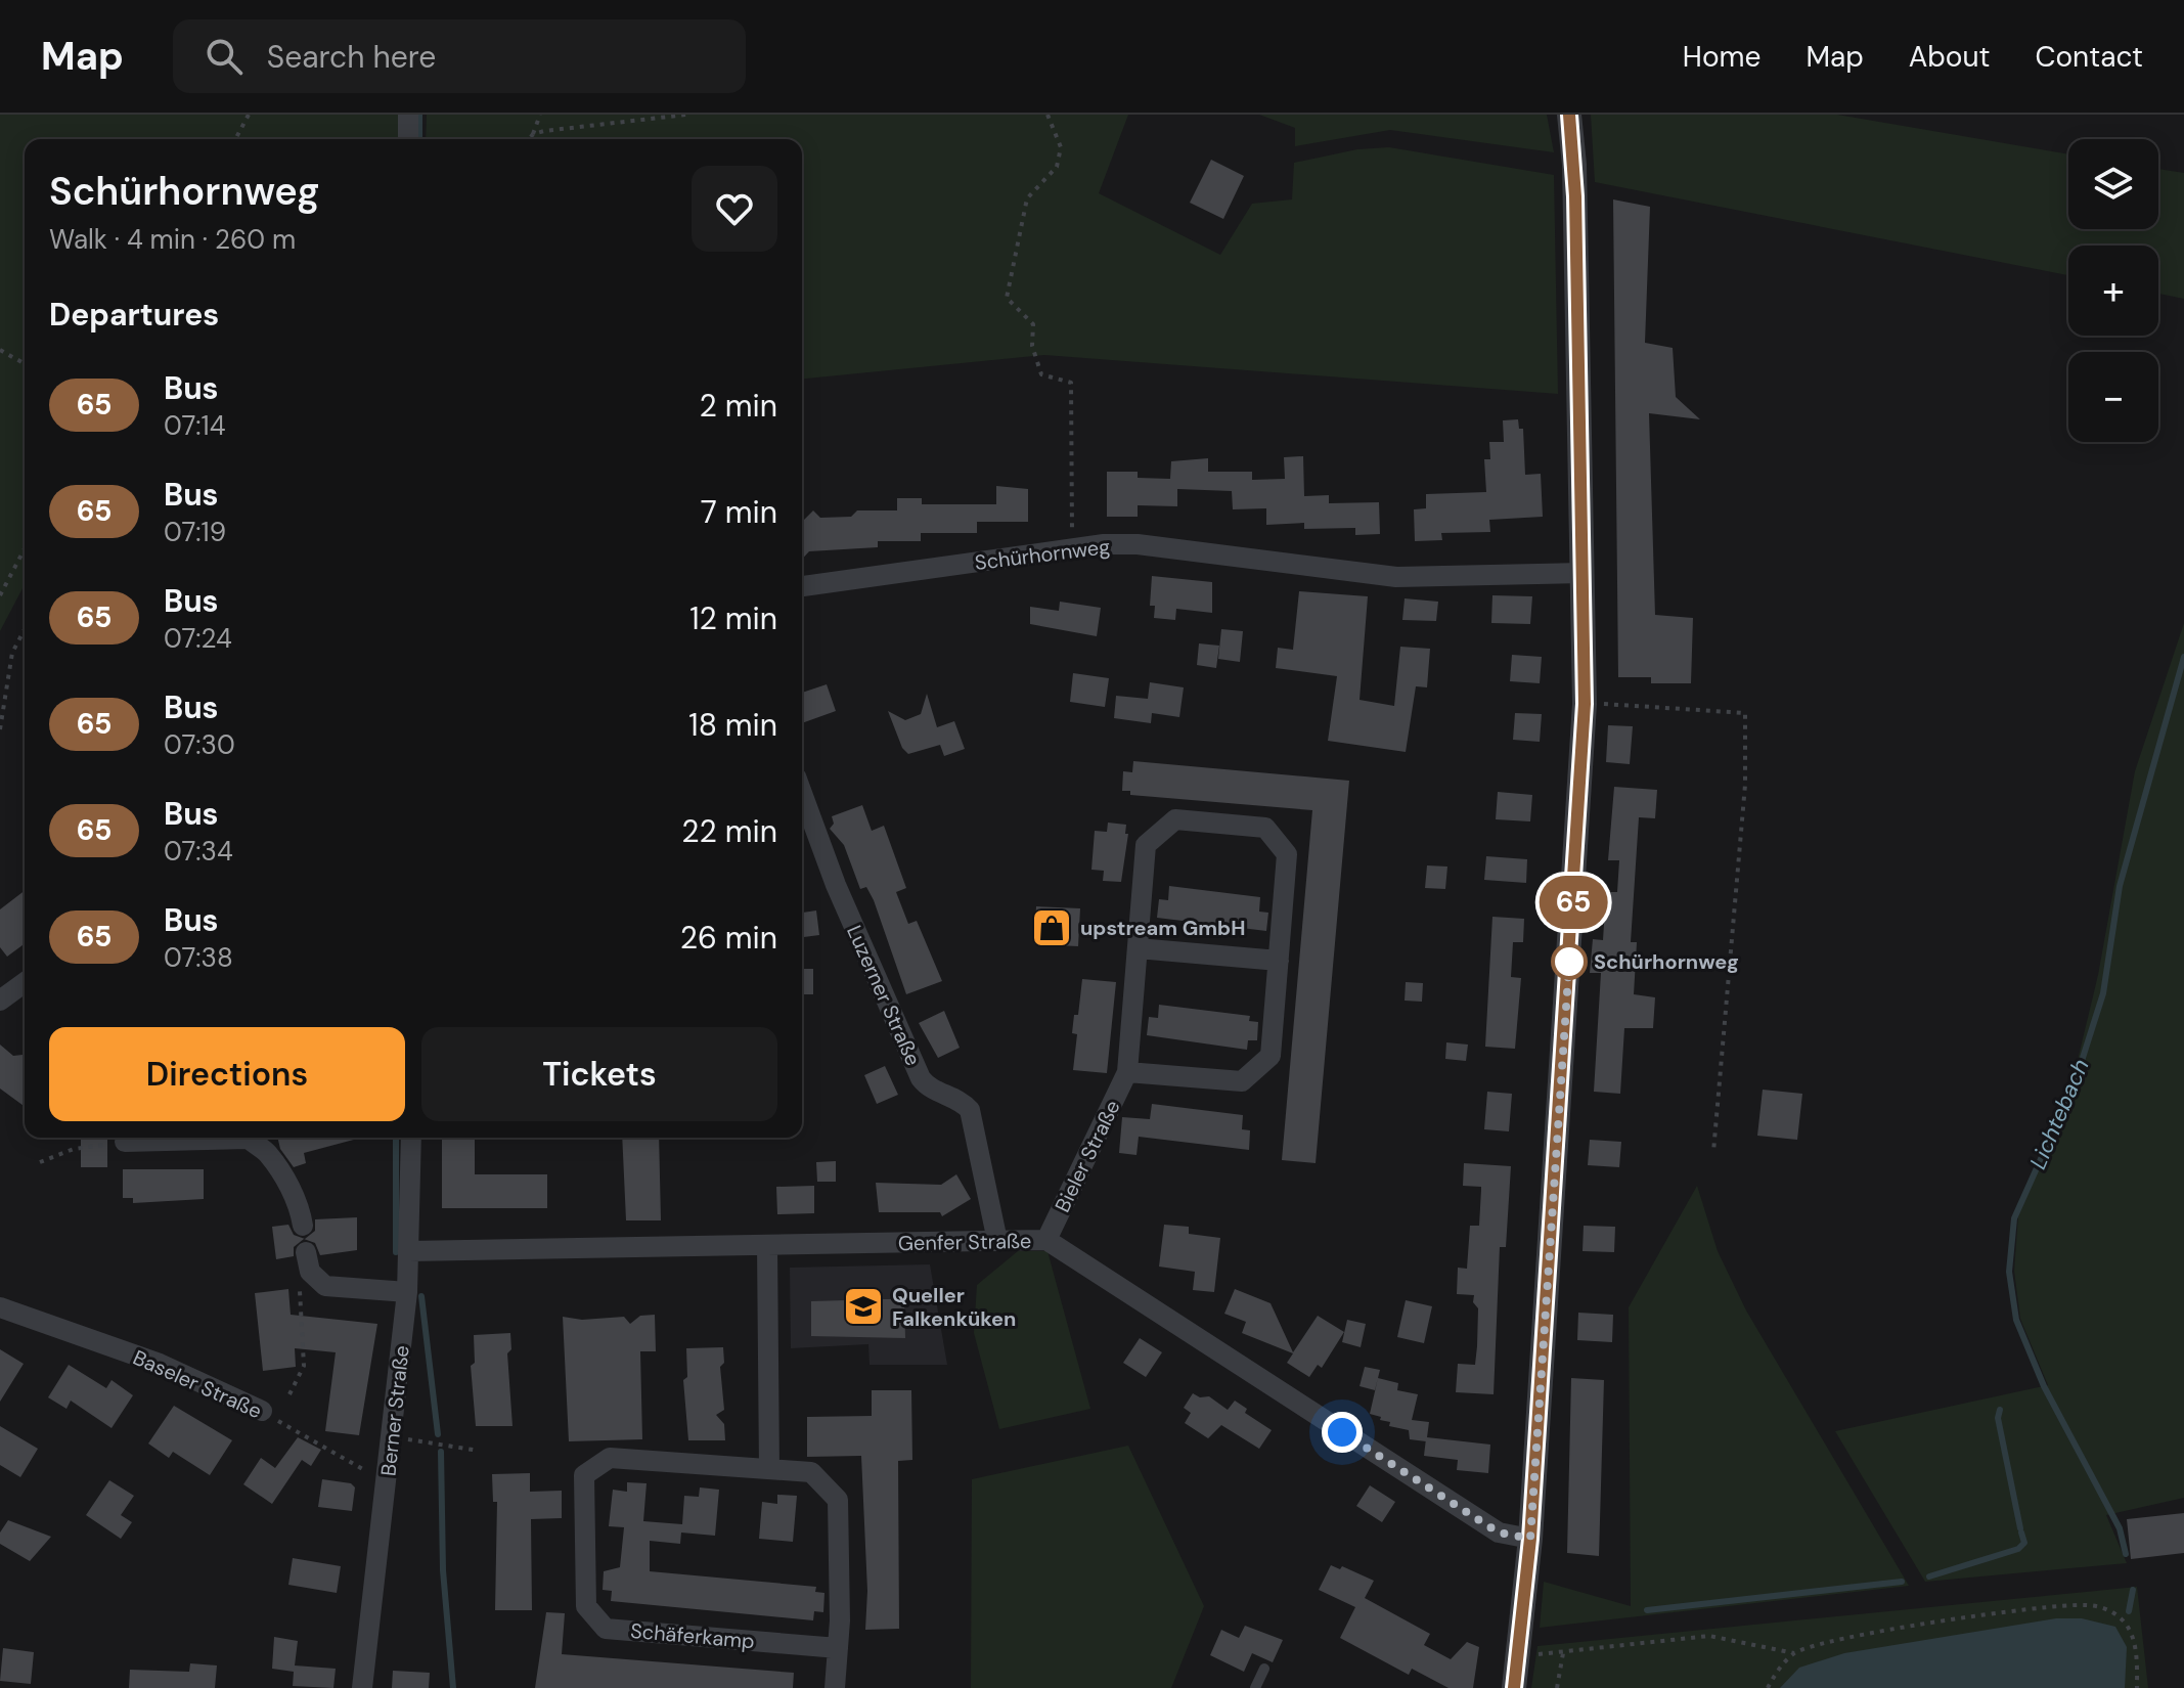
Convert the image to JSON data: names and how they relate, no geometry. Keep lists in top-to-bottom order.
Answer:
{
  "streets": {
    "street": [
      "Schürhornweg",
      "Luzerner Straße",
      "Bieler Straße",
      "Genfer Straße",
      "Baseler Straße",
      "Berner Straße",
      "Schäferkamp"
    ]
  },
  "crossings": [
    ["Luzerner Straße", "Genfer Straße"],
    ["Bieler Straße", "Genfer Straße"],
    ["Genfer Straße", "Berner Straße"],
    ["Baseler Straße", "Berner Straße"]
  ],
  "water": ["Lichtebach"],
  "places": {
    "shop": ["upstream GmbH"],
    "other": ["Schürhornweg"],
    "school or university": ["Queller Falkenküken"]
  },
  "lines": ["bus line 65"],
  "page": {
    "header": "Map",
    "search": "Search here",
    "nav": [
      "Home",
      "Map",
      "About",
      "Contact"
    ],
    "on_map": "65",
    "map_buttons": ["+", "−"],
    "heading": [
      ["Schürhornweg", "Walk · 4 min · 260 m"],
      "Departures"
    ],
    "list": [
      {
        "mark": "65",
        "name": "Bus",
        "note": "07:14",
        "value": "2 min"
      },
      {
        "mark": "65",
        "name": "Bus",
        "note": "07:19",
        "value": "7 min"
      },
      {
        "mark": "65",
        "name": "Bus",
        "note": "07:24",
        "value": "12 min"
      },
      {
        "mark": "65",
        "name": "Bus",
        "note": "07:30",
        "value": "18 min"
      },
      {
        "mark": "65",
        "name": "Bus",
        "note": "07:34",
        "value": "22 min"
      },
      {
        "mark": "65",
        "name": "Bus",
        "note": "07:38",
        "value": "26 min"
      }
    ],
    "buttons": ["Directions", "Tickets"]
  }
}
